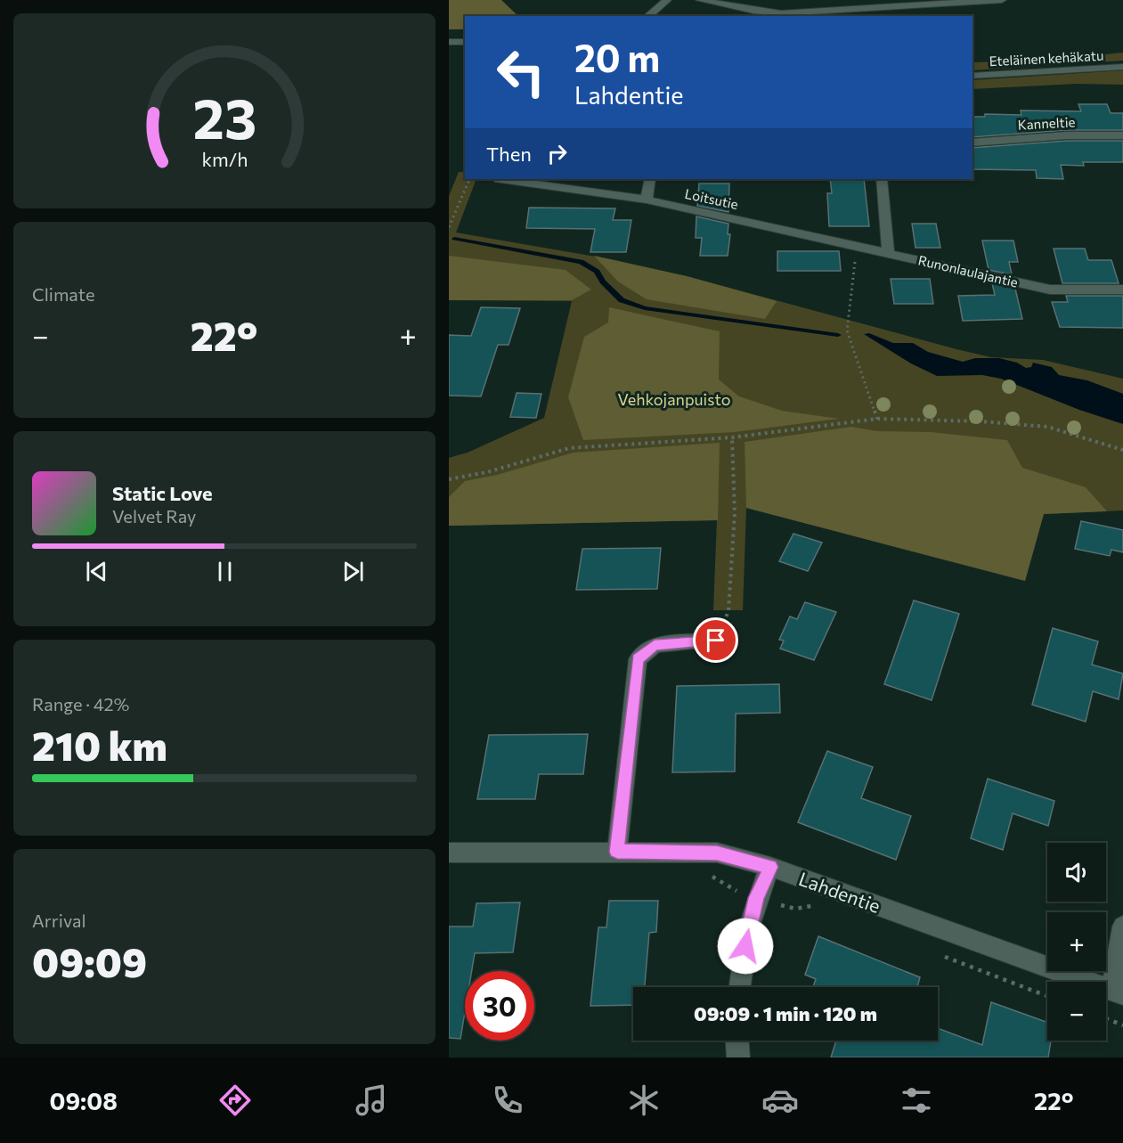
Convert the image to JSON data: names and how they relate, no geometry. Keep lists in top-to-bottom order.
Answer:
{
  "streets": {
    "street": [
      "Eteläinen kehäkatu",
      "Kanneltie",
      "Loitsutie",
      "Runonlaulajantie",
      "Lahdentie"
    ]
  },
  "crossings": [
    ["Loitsutie", "Runonlaulajantie"]
  ],
  "parks": ["Vehkojanpuisto"],
  "page": {
    "turn": ["20 m", "Lahdentie"],
    "then": "Then",
    "tile": [
      "Climate",
      ["Range · 42%", "210 km"],
      ["Arrival", "09:09"]
    ],
    "heat": ["−", "22°", "+"],
    "song": ["Static Love", "Velvet Ray"],
    "map_buttons": ["+", "−"],
    "limit": "30",
    "trip": "09:09 · 1 min · 120 m",
    "tabs": ["09:08", "22°"],
    "gauge": ["23", "km/h"]
  }
}
